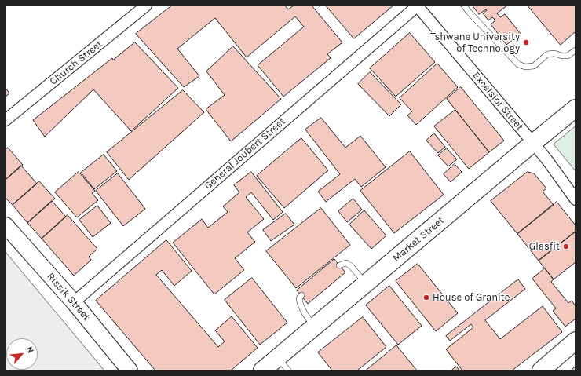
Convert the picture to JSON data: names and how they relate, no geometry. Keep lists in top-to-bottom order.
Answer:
{
  "streets": {
    "main road": ["Market Street", "Rissik Street"],
    "street": ["Church Street", "Excelsior Street", "General Joubert Street"]
  },
  "crossings": [
    ["Excelsior Street", "General Joubert Street"],
    ["Excelsior Street", "Market Street"],
    ["General Joubert Street", "Rissik Street"]
  ],
  "places": ["Tshwane University of Technology", "Glasfit", "House of Granite"],
  "north": "top right"
}
